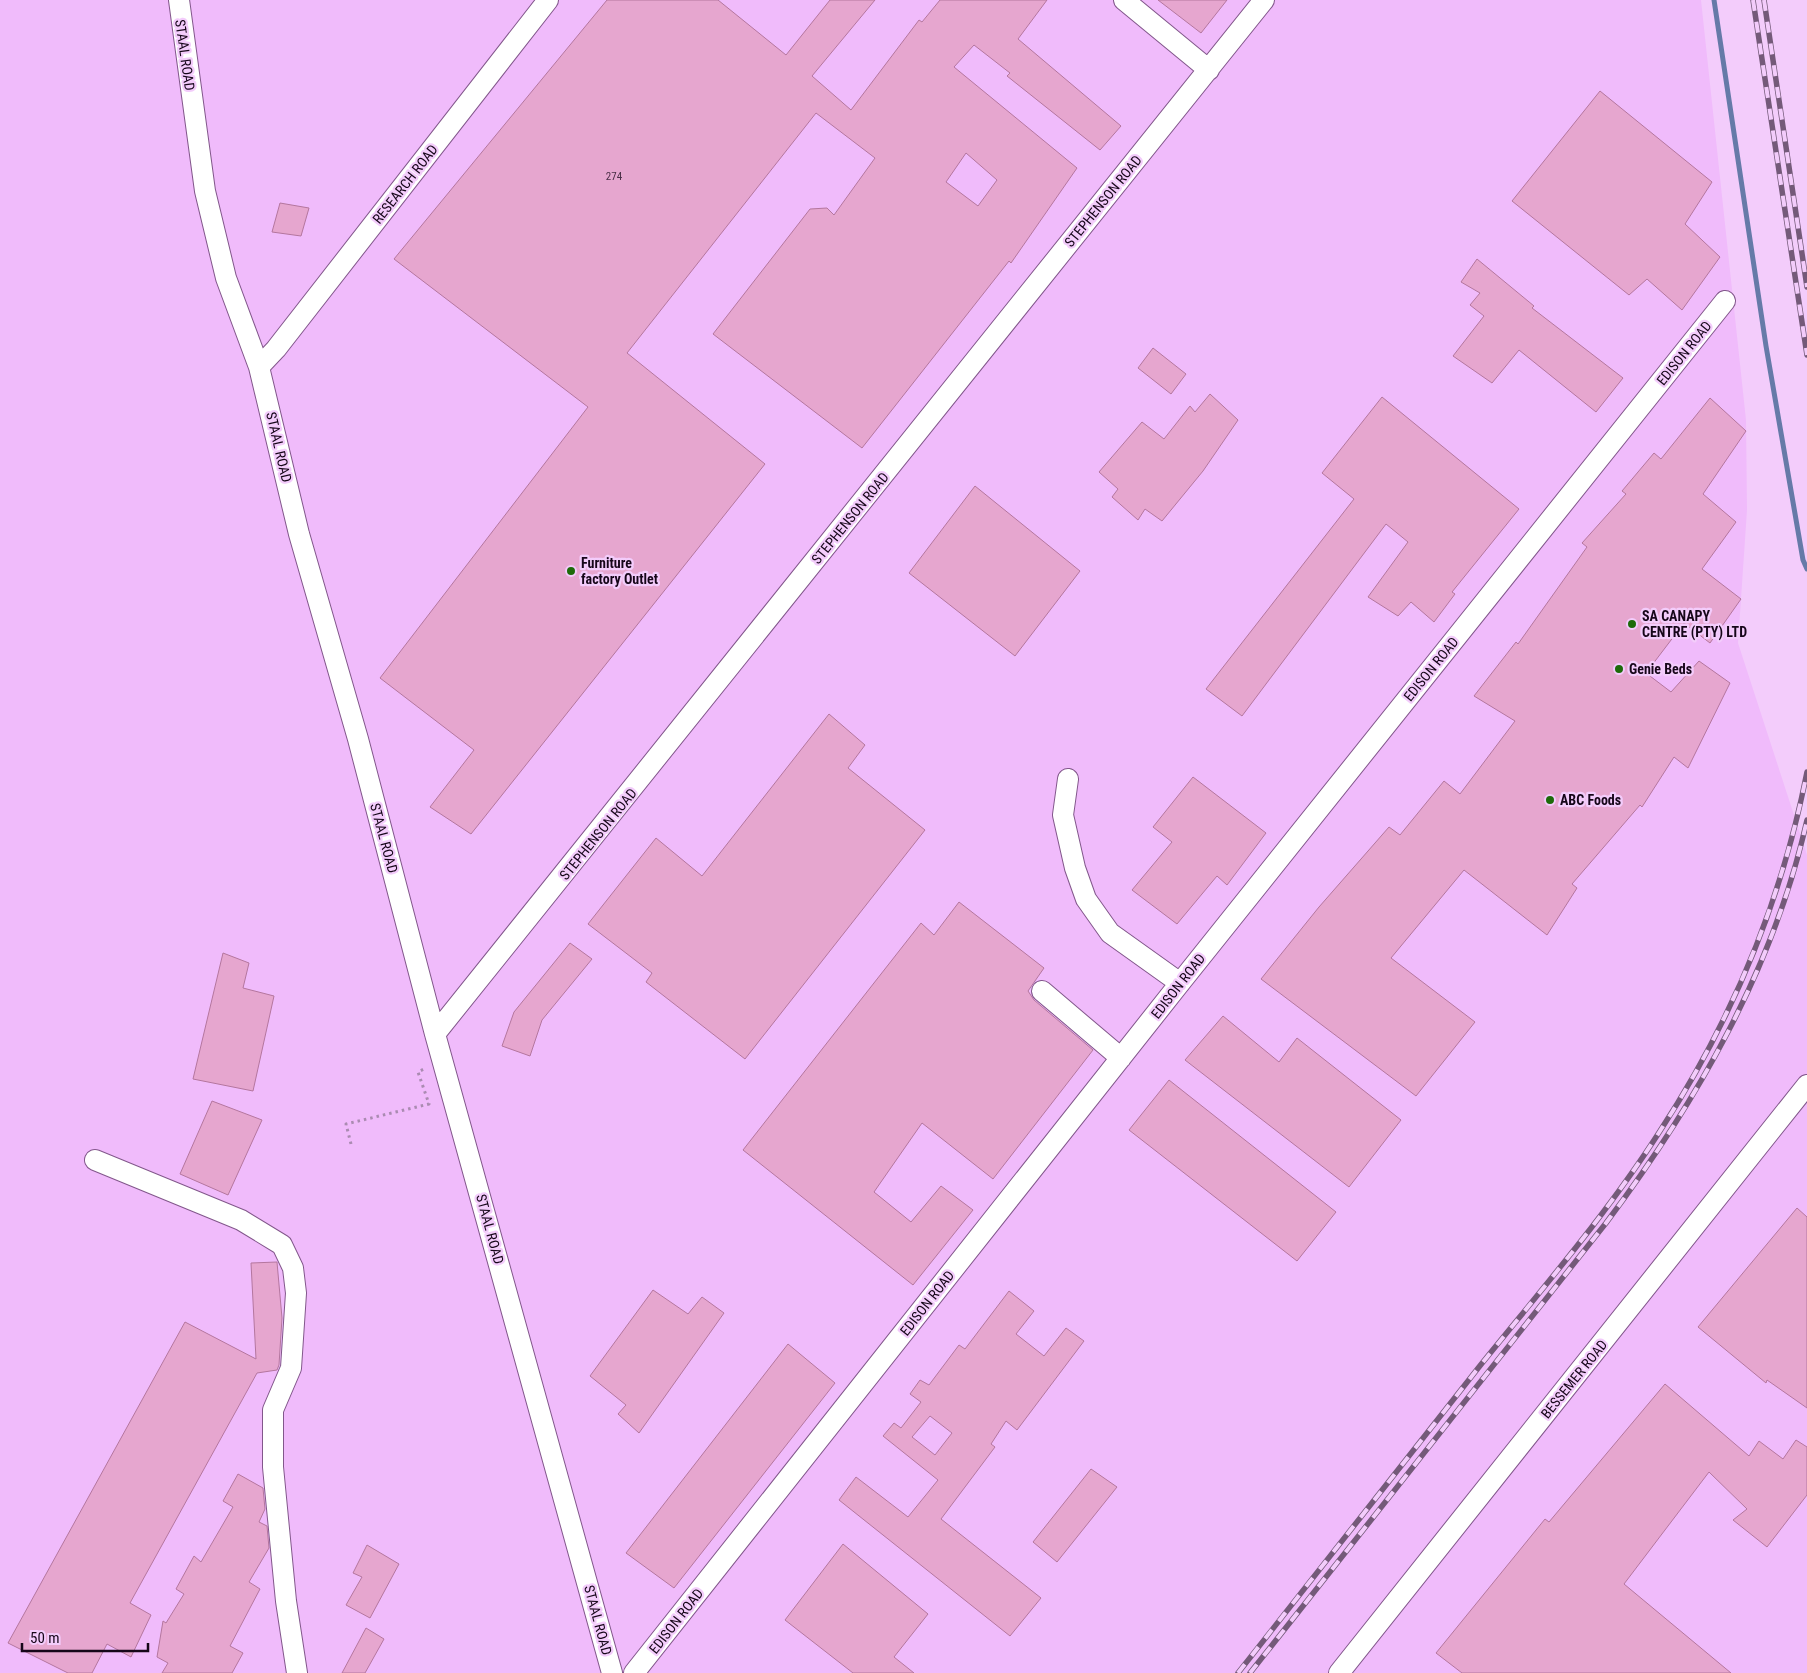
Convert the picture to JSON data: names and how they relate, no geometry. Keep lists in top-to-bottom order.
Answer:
{
  "streets": {
    "street": [
      "STAAL ROAD",
      "RESEARCH ROAD",
      "STEPHENSON ROAD",
      "EDISON ROAD",
      "BESSEMER ROAD"
    ]
  },
  "crossings": [
    ["STAAL ROAD", "RESEARCH ROAD"],
    ["STAAL ROAD", "STEPHENSON ROAD"]
  ],
  "places": [
    "Furniture factory Outlet",
    "SA CANAPY CENTRE (PTY) LTD",
    "Genie Beds",
    "ABC Foods"
  ],
  "house_numbers": ["274"],
  "scale_bar": "50 m"
}
